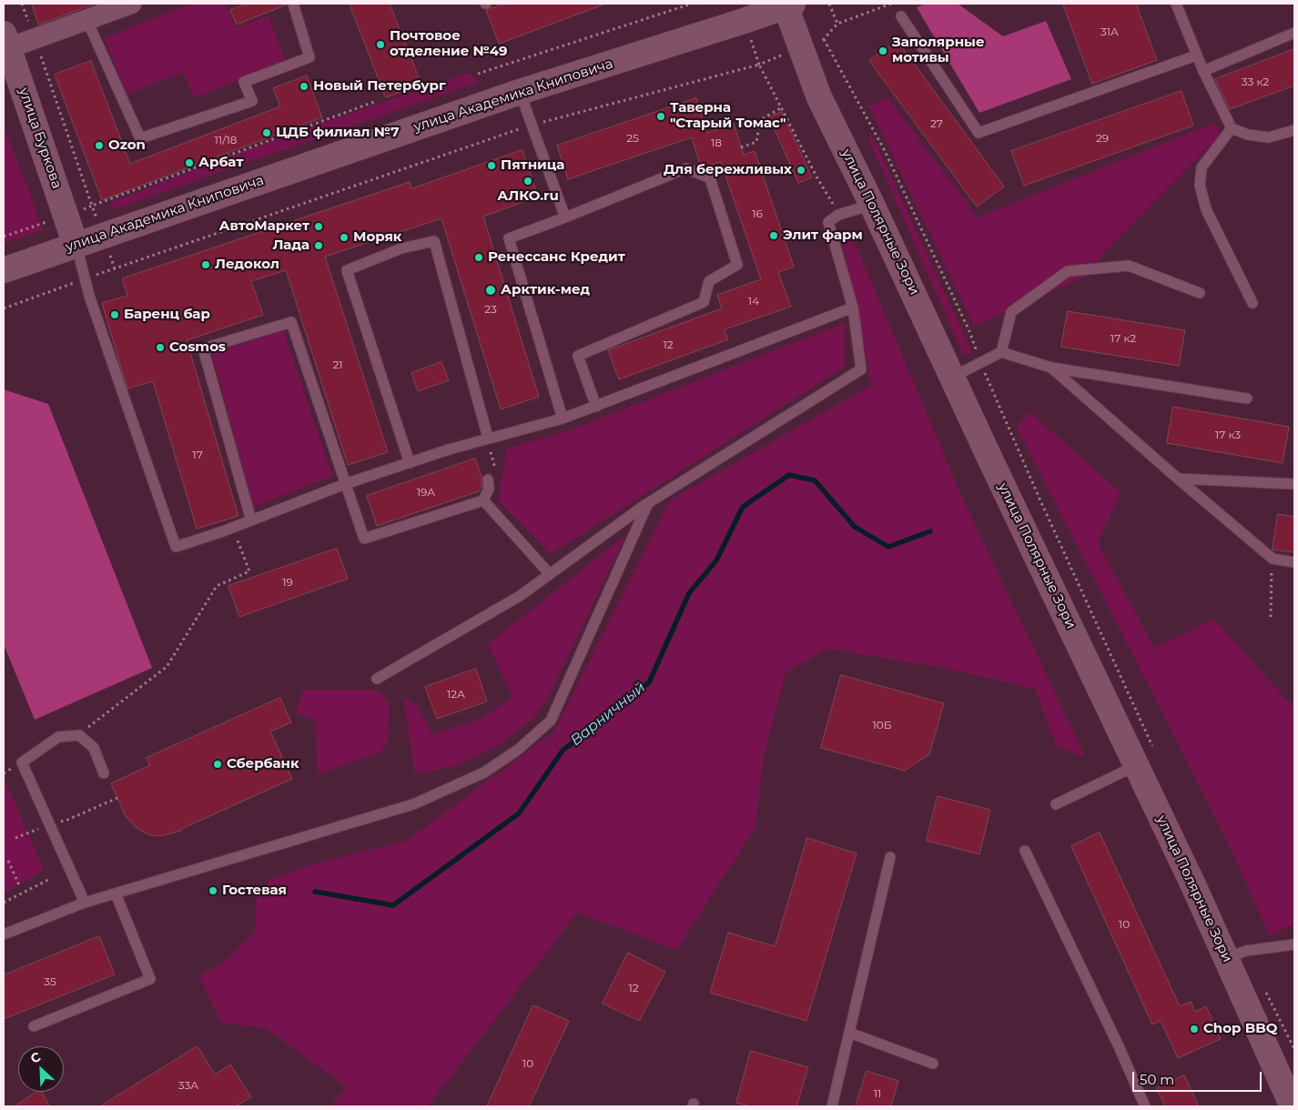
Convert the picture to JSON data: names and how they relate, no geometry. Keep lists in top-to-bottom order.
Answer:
{
  "streets": {
    "main road": ["улица Академика Книповича", "улица Буркова", "улица Полярные Зори"]
  },
  "crossings": [
    ["улица Академика Книповича", "улица Буркова"],
    ["улица Академика Книповича", "улица Полярные Зори"]
  ],
  "water": ["Варничный"],
  "places": [
    "Почтовое отделение №49",
    "Заполярные мотивы",
    "Новый Петербург",
    "Таверна \"Старый Томас\"",
    "ЦДБ филиал №7",
    "Ozon",
    "Арбат",
    "Пятница",
    "Для бережливых",
    "АЛКО.ru",
    "АвтоМаркет",
    "Элит фарм",
    "Моряк",
    "Лада",
    "Ренессанс Кредит",
    "Ледокол",
    "Арктик-мед",
    "Баренц бар",
    "Cosmos",
    "Сбербанк",
    "Гостевая",
    "Chop BBQ"
  ],
  "house_numbers": [
    "31А",
    "33 к2",
    "27",
    "25",
    "29",
    "11/18",
    "18",
    "16",
    "14",
    "23",
    "17 к2",
    "12",
    "21",
    "17 к3",
    "17",
    "19А",
    "19",
    "12А",
    "10Б",
    "10",
    "35",
    "12",
    "10",
    "33А",
    "11"
  ],
  "scale_bar": "50 m",
  "north": "top left"
}
